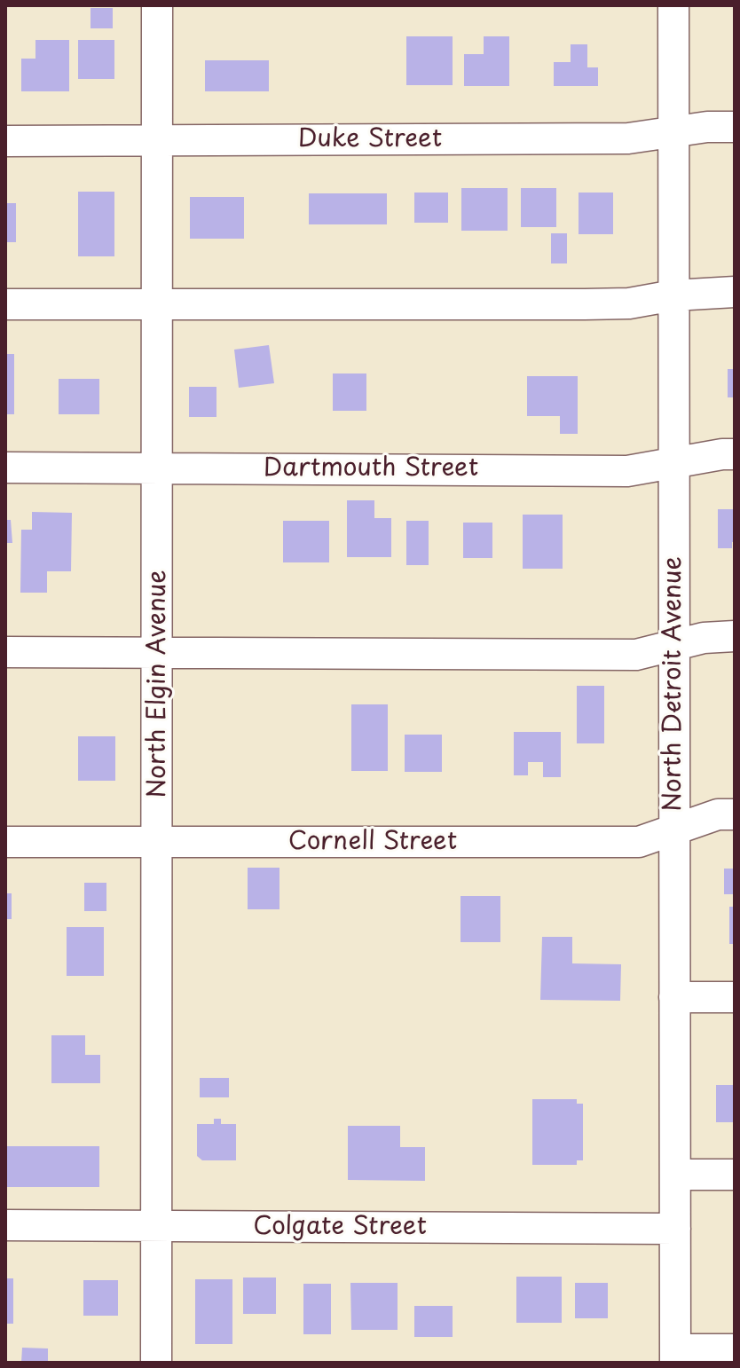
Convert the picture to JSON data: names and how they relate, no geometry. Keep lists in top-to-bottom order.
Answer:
{
  "streets": {
    "street": [
      "Duke Street",
      "Dartmouth Street",
      "North Elgin Avenue",
      "North Detroit Avenue",
      "Cornell Street",
      "Colgate Street"
    ]
  },
  "crossings": [
    ["Duke Street", "North Elgin Avenue"],
    ["Duke Street", "North Detroit Avenue"],
    ["Dartmouth Street", "North Elgin Avenue"],
    ["Dartmouth Street", "North Detroit Avenue"],
    ["North Elgin Avenue", "Cornell Street"],
    ["North Elgin Avenue", "Colgate Street"],
    ["North Detroit Avenue", "Cornell Street"],
    ["North Detroit Avenue", "Colgate Street"]
  ]
}
